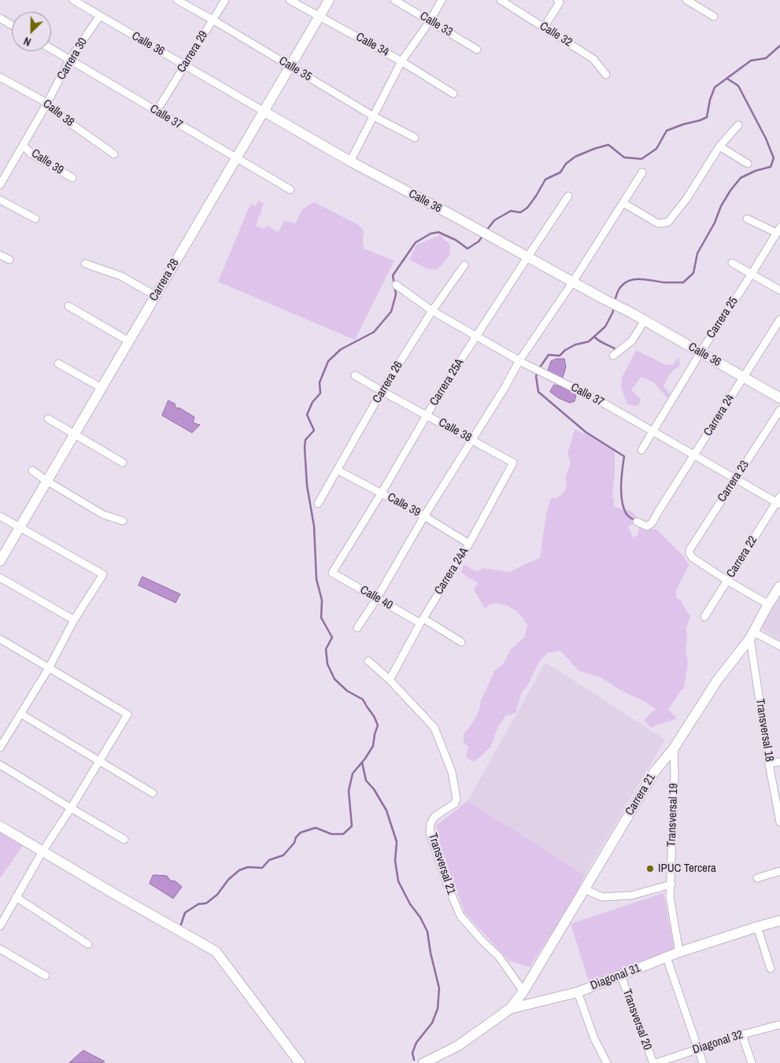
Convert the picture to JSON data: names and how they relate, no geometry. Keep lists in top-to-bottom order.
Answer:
{
  "streets": {
    "street": [
      "Calle 33",
      "Calle 32",
      "Calle 36",
      "Calle 34",
      "Carrera 29",
      "Carrera 30",
      "Calle 35",
      "Calle 38",
      "Calle 37",
      "Calle 39",
      "Carrera 28",
      "Carrera 25",
      "Carrera 26",
      "Carrera 25A",
      "Carrera 24",
      "Carrera 23",
      "Carrera 22",
      "Carrera 24A",
      "Calle 40",
      "Transversal 18",
      "Carrera 21",
      "Transversal 19",
      "Transversal 21",
      "Diagonal 31",
      "Transversal 20",
      "Diagonal 32"
    ]
  },
  "crossings": [
    ["Calle 36", "Carrera 29"],
    ["Calle 36", "Carrera 30"],
    ["Calle 36", "Carrera 28"],
    ["Calle 36", "Carrera 25"],
    ["Calle 36", "Carrera 25A"],
    ["Calle 36", "Carrera 24"],
    ["Calle 34", "Carrera 28"],
    ["Carrera 29", "Calle 35"],
    ["Carrera 30", "Calle 38"],
    ["Carrera 30", "Calle 37"],
    ["Carrera 30", "Calle 39"],
    ["Calle 35", "Carrera 28"],
    ["Calle 38", "Carrera 26"],
    ["Calle 38", "Carrera 25A"],
    ["Calle 38", "Carrera 24A"],
    ["Calle 37", "Carrera 28"],
    ["Calle 37", "Carrera 25"],
    ["Calle 37", "Carrera 26"],
    ["Calle 37", "Carrera 25A"],
    ["Calle 37", "Carrera 24"],
    ["Calle 37", "Carrera 23"],
    ["Calle 37", "Carrera 22"],
    ["Calle 39", "Carrera 26"],
    ["Calle 39", "Carrera 25A"],
    ["Calle 39", "Carrera 24A"],
    ["Carrera 25A", "Calle 40"],
    ["Carrera 23", "Carrera 22"],
    ["Carrera 24A", "Calle 40"],
    ["Carrera 24A", "Transversal 21"],
    ["Transversal 18", "Carrera 21"],
    ["Carrera 21", "Transversal 19"],
    ["Carrera 21", "Transversal 21"],
    ["Carrera 21", "Diagonal 31"],
    ["Transversal 19", "Diagonal 31"],
    ["Diagonal 31", "Transversal 20"],
    ["Transversal 20", "Diagonal 32"]
  ],
  "places": ["IPUC Tercera"],
  "north": "bottom left"
}
